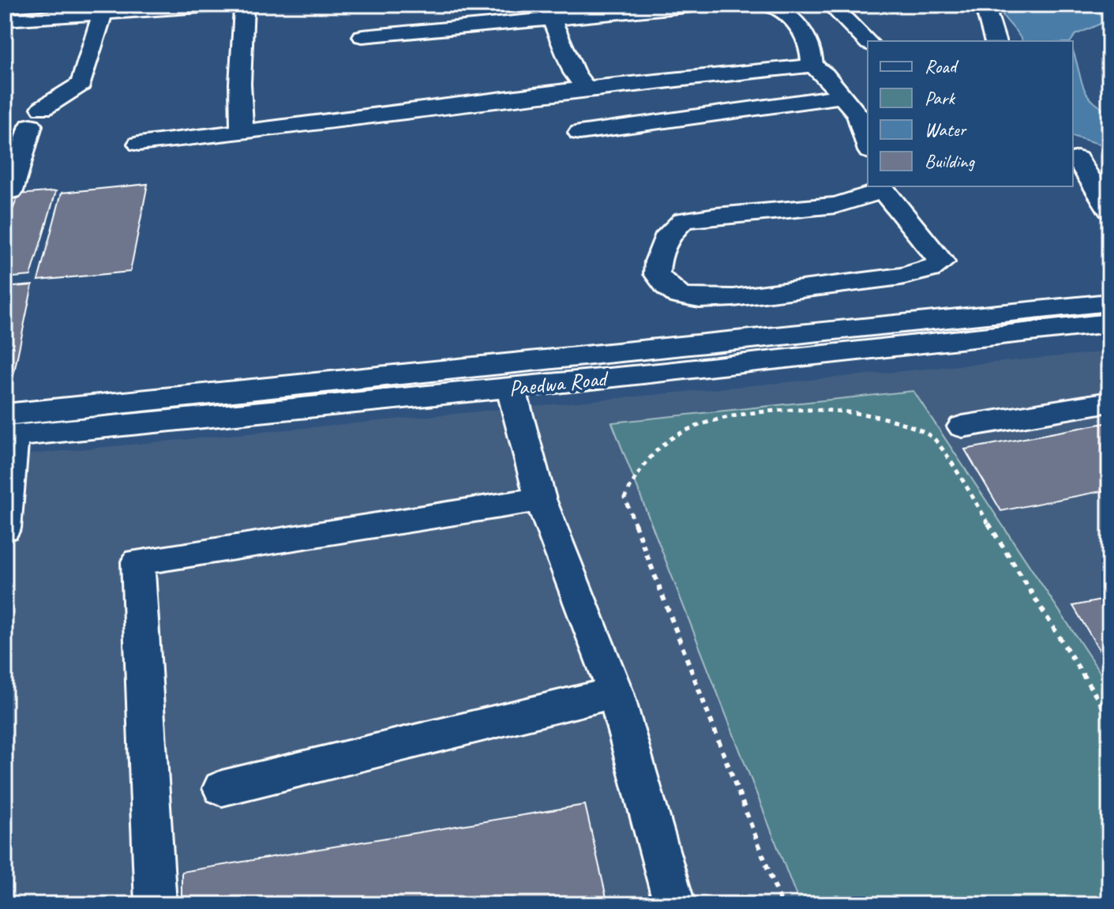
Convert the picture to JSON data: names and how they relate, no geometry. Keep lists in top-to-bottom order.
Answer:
{
  "streets": {
    "street": ["Paedwa Road"]
  },
  "legend": [
    "Road",
    "Park",
    "Water",
    "Building"
  ]
}
